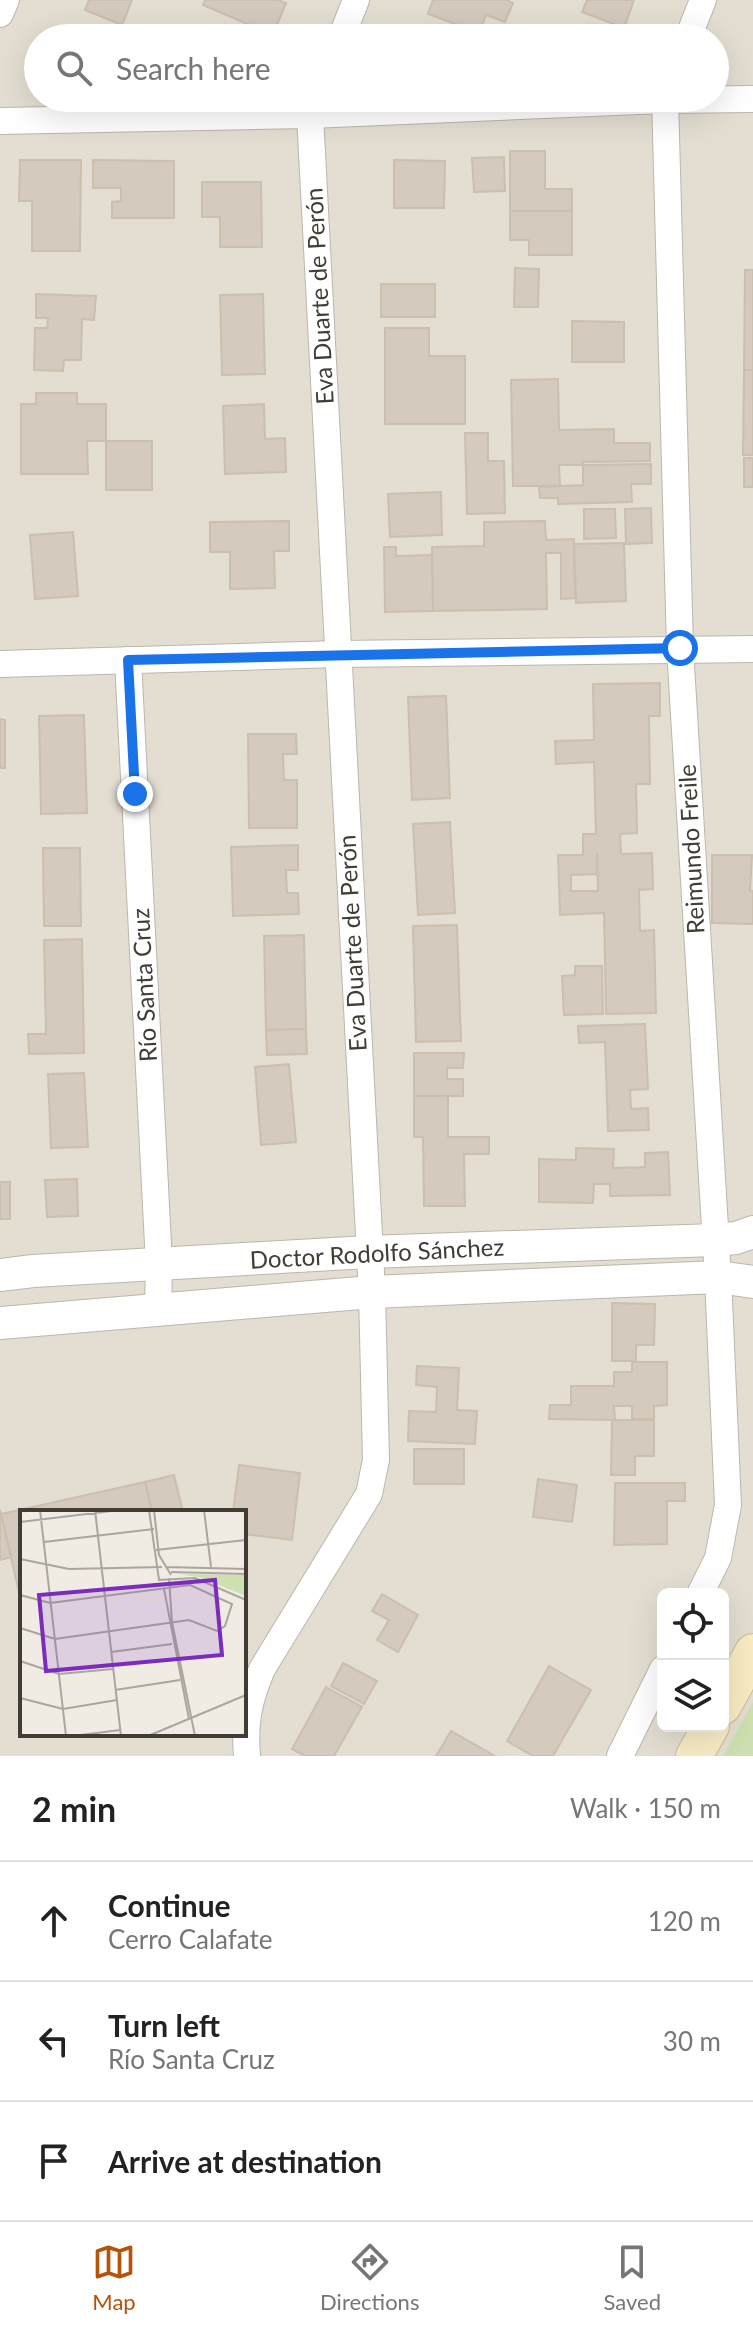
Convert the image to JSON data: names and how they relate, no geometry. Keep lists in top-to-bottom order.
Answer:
{
  "streets": {
    "street": [
      "Eva Duarte de Perón",
      "Reimundo Freile",
      "Río Santa Cruz",
      "Doctor Rodolfo Sánchez"
    ]
  },
  "crossings": [
    ["Eva Duarte de Perón", "Doctor Rodolfo Sánchez"],
    ["Reimundo Freile", "Doctor Rodolfo Sánchez"],
    ["Río Santa Cruz", "Doctor Rodolfo Sánchez"]
  ],
  "page": {
    "search": "Search here",
    "heading": ["2 min", "Walk · 150 m"],
    "list": [
      ["Continue", "Cerro Calafate", "120 m"],
      ["Turn left", "Río Santa Cruz", "30 m"],
      "Arrive at destination"
    ],
    "nav": ["Map", "Directions", "Saved"]
  }
}
